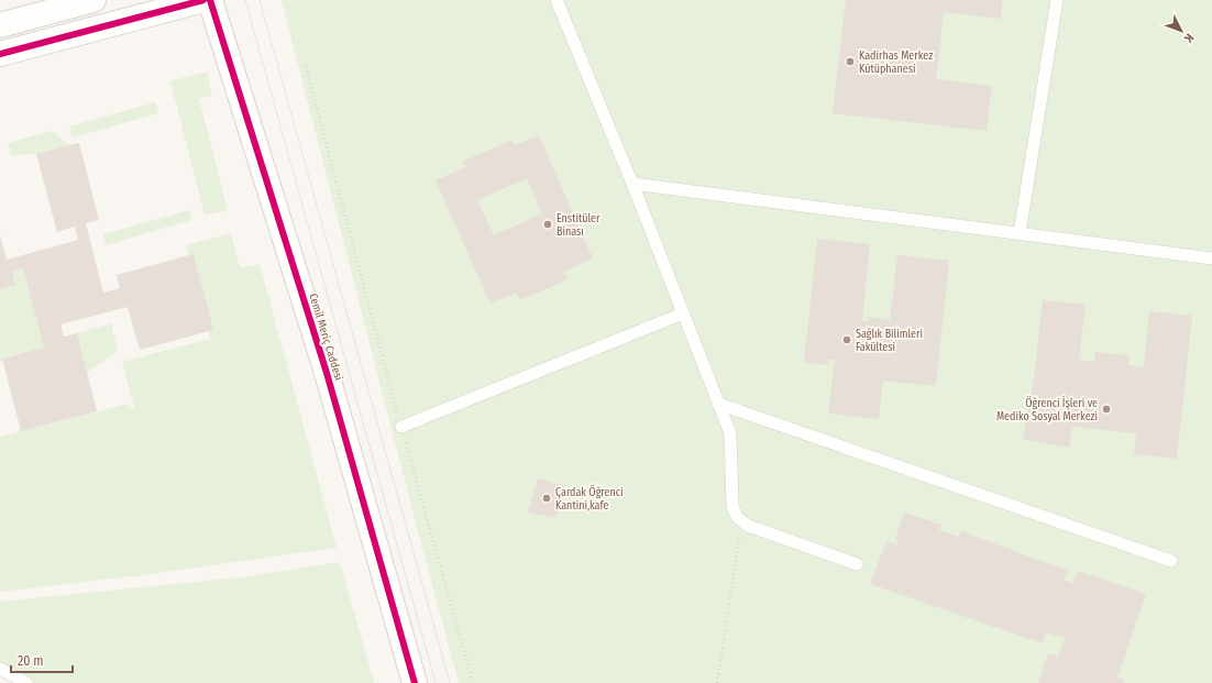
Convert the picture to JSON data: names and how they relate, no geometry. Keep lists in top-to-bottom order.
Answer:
{
  "streets": {
    "street": ["Cemil Meriç Caddesi"]
  },
  "places": [
    "Kadirhas Merkez Kütüphanesi",
    "Enstitüler Binası",
    "Sağlık Bilimleri Fakültesi",
    "Öğrenci İşleri ve Mediko Sosyal Merkezi",
    "Çardak Öğrenci Kantini,kafe"
  ],
  "scale_bar": "20 m",
  "north": "bottom right"
}
